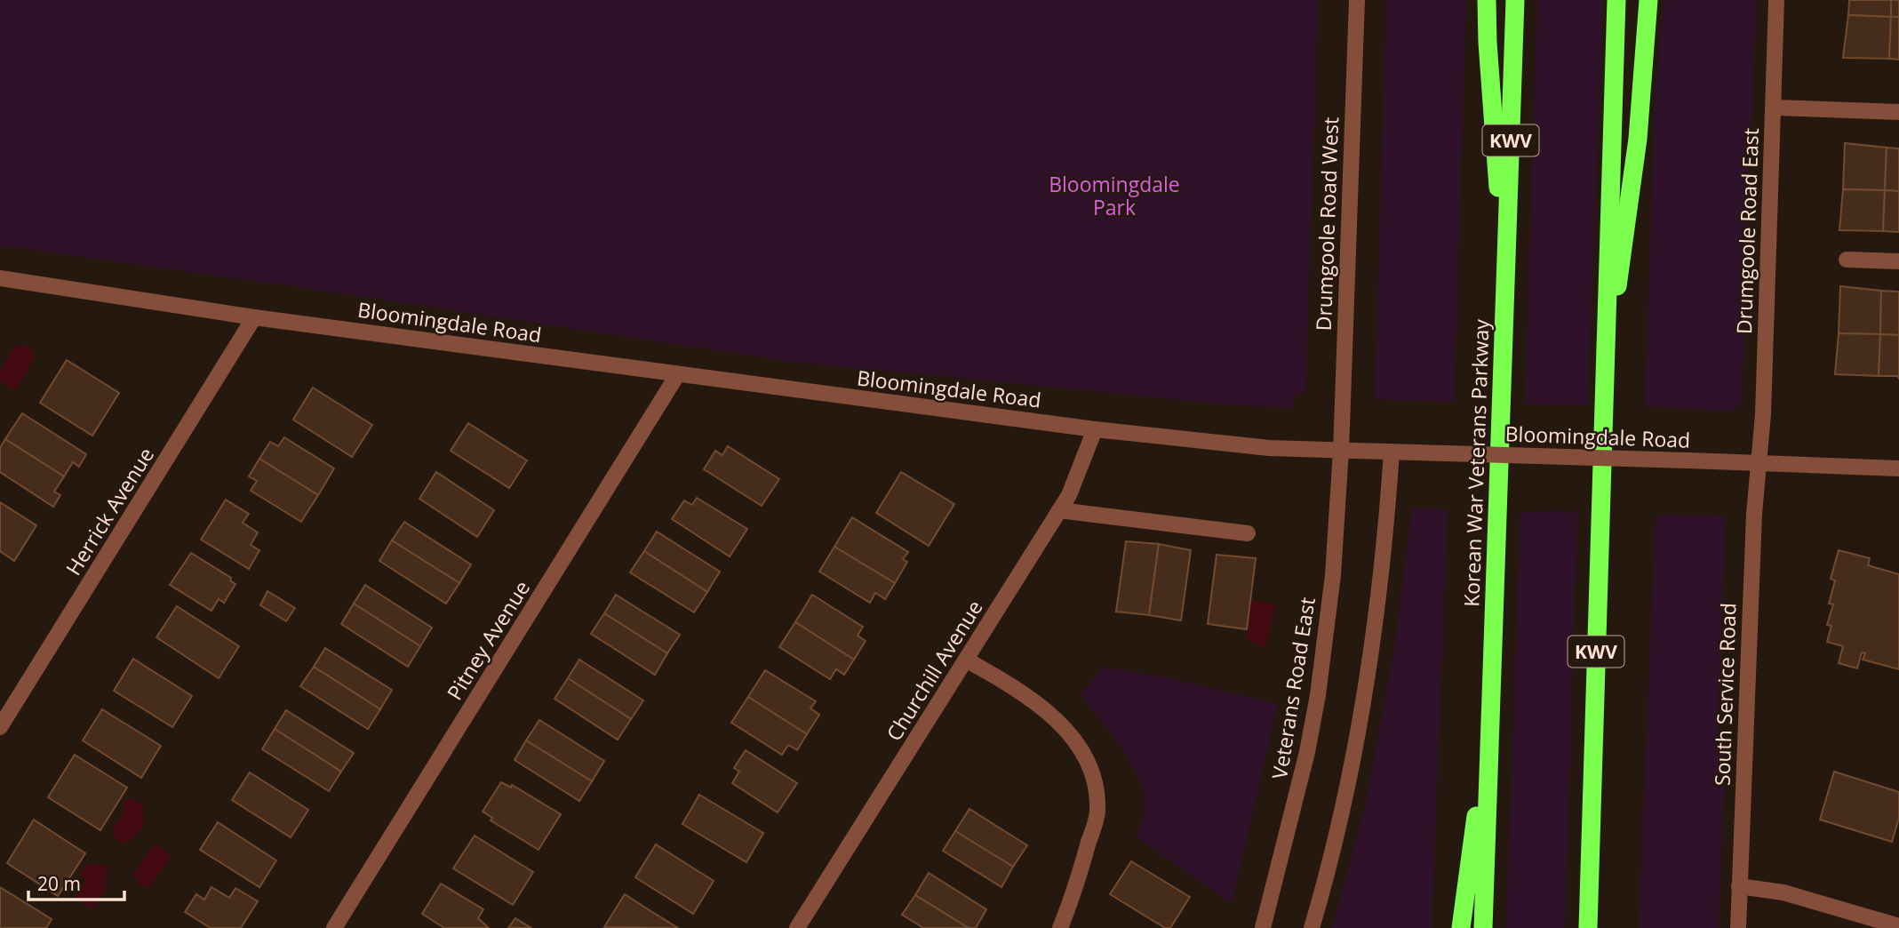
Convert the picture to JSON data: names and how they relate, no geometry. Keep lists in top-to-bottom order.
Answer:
{
  "streets": {
    "highway": ["KWV", "Korean War Veterans Parkway"],
    "street": [
      "Drumgoole Road West",
      "Drumgoole Road East",
      "Bloomingdale Road",
      "Herrick Avenue",
      "Pitney Avenue",
      "Churchill Avenue",
      "Veterans Road East",
      "South Service Road"
    ]
  },
  "crossings": [
    ["Drumgoole Road West", "Bloomingdale Road"],
    ["Drumgoole Road West", "Veterans Road East"],
    ["Drumgoole Road East", "Bloomingdale Road"],
    ["Drumgoole Road East", "South Service Road"],
    ["Bloomingdale Road", "Herrick Avenue"],
    ["Bloomingdale Road", "Pitney Avenue"],
    ["Bloomingdale Road", "Churchill Avenue"],
    ["Bloomingdale Road", "Veterans Road East"],
    ["Bloomingdale Road", "South Service Road"]
  ],
  "parks": ["Bloomingdale Park"],
  "scale_bar": "20 m"
}
